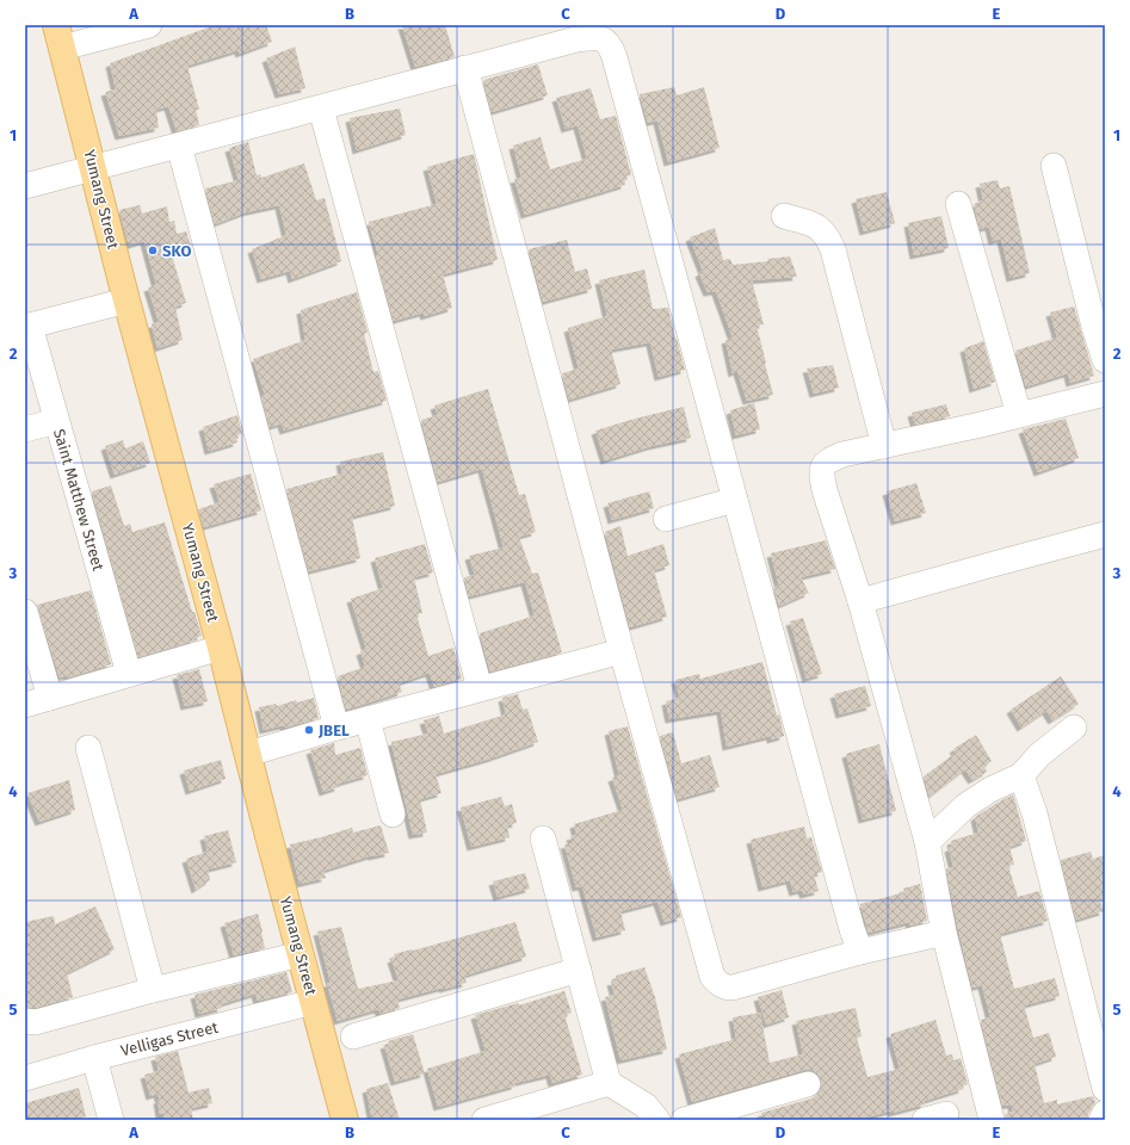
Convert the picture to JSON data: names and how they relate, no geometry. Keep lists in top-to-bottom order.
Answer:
{
  "streets": {
    "main road": ["Yumang Street"],
    "street": ["Saint Matthew Street", "Velligas Street"]
  },
  "crossings": [
    ["Yumang Street", "Velligas Street"]
  ],
  "places": ["SKO", "JBEL"],
  "grid": {
    "columns": [
      "A",
      "B",
      "C",
      "D",
      "E"
    ],
    "rows": [
      "1",
      "2",
      "3",
      "4",
      "5"
    ]
  }
}
